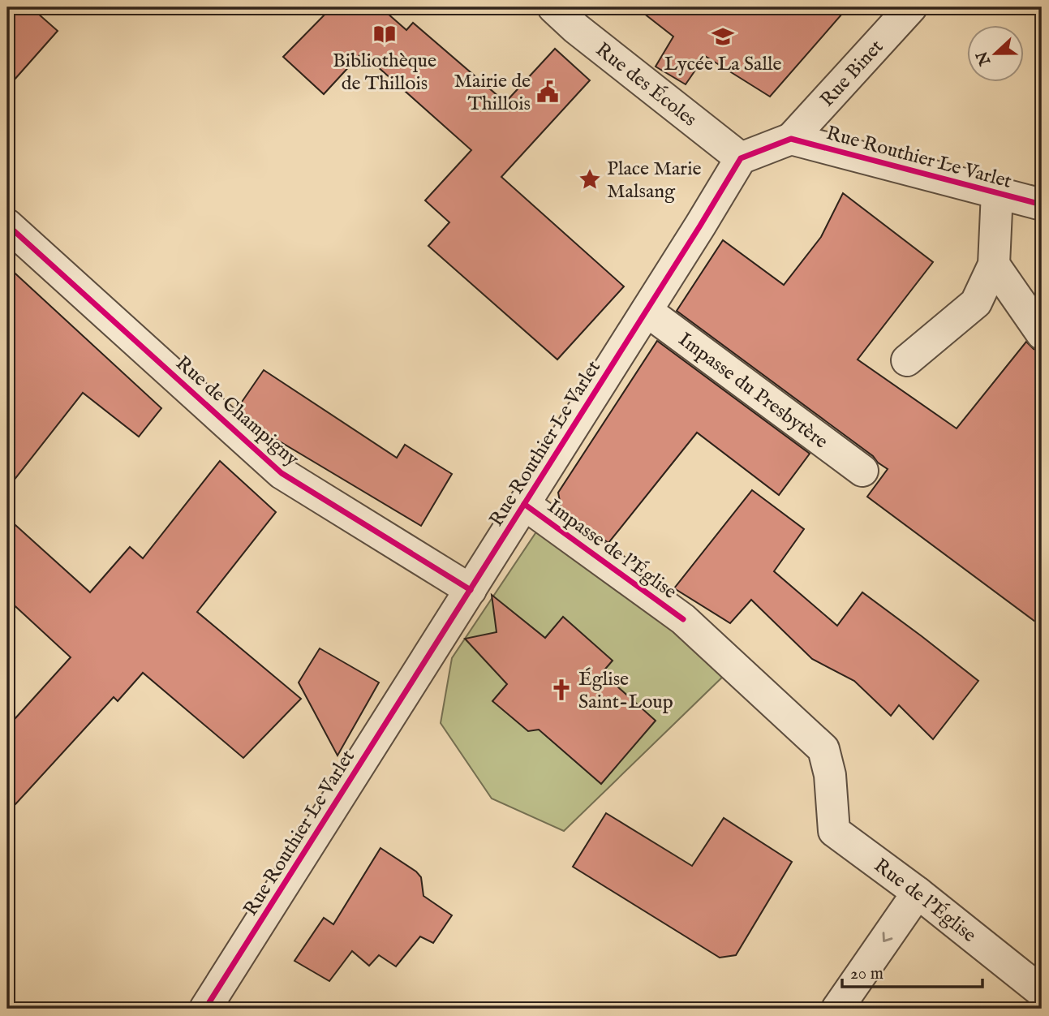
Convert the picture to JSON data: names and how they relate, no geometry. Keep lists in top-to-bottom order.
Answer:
{
  "streets": {
    "street": [
      "Rue Binet",
      "Rue des Écoles",
      "Rue Routhier Le Varlet",
      "Impasse du Presbytère",
      "Rue de Champigny",
      "Impasse de l'Église",
      "Rue de l'Église"
    ]
  },
  "crossings": [
    ["Rue Binet", "Rue Routhier Le Varlet"],
    ["Rue des Écoles", "Rue Routhier Le Varlet"],
    ["Rue Routhier Le Varlet", "Impasse du Presbytère"],
    ["Rue Routhier Le Varlet", "Rue de Champigny"],
    ["Rue Routhier Le Varlet", "Impasse de l'Église"],
    ["Impasse de l'Église", "Rue de l'Église"]
  ],
  "places": {
    "library": ["Bibliothèque de Thillois"],
    "school or university": ["Lycée La Salle"],
    "public building": ["Mairie de Thillois"],
    "place": ["Place Marie Malsang"],
    "church": ["Église Saint-Loup"]
  },
  "scale_bar": "20 m",
  "north": "left"
}
